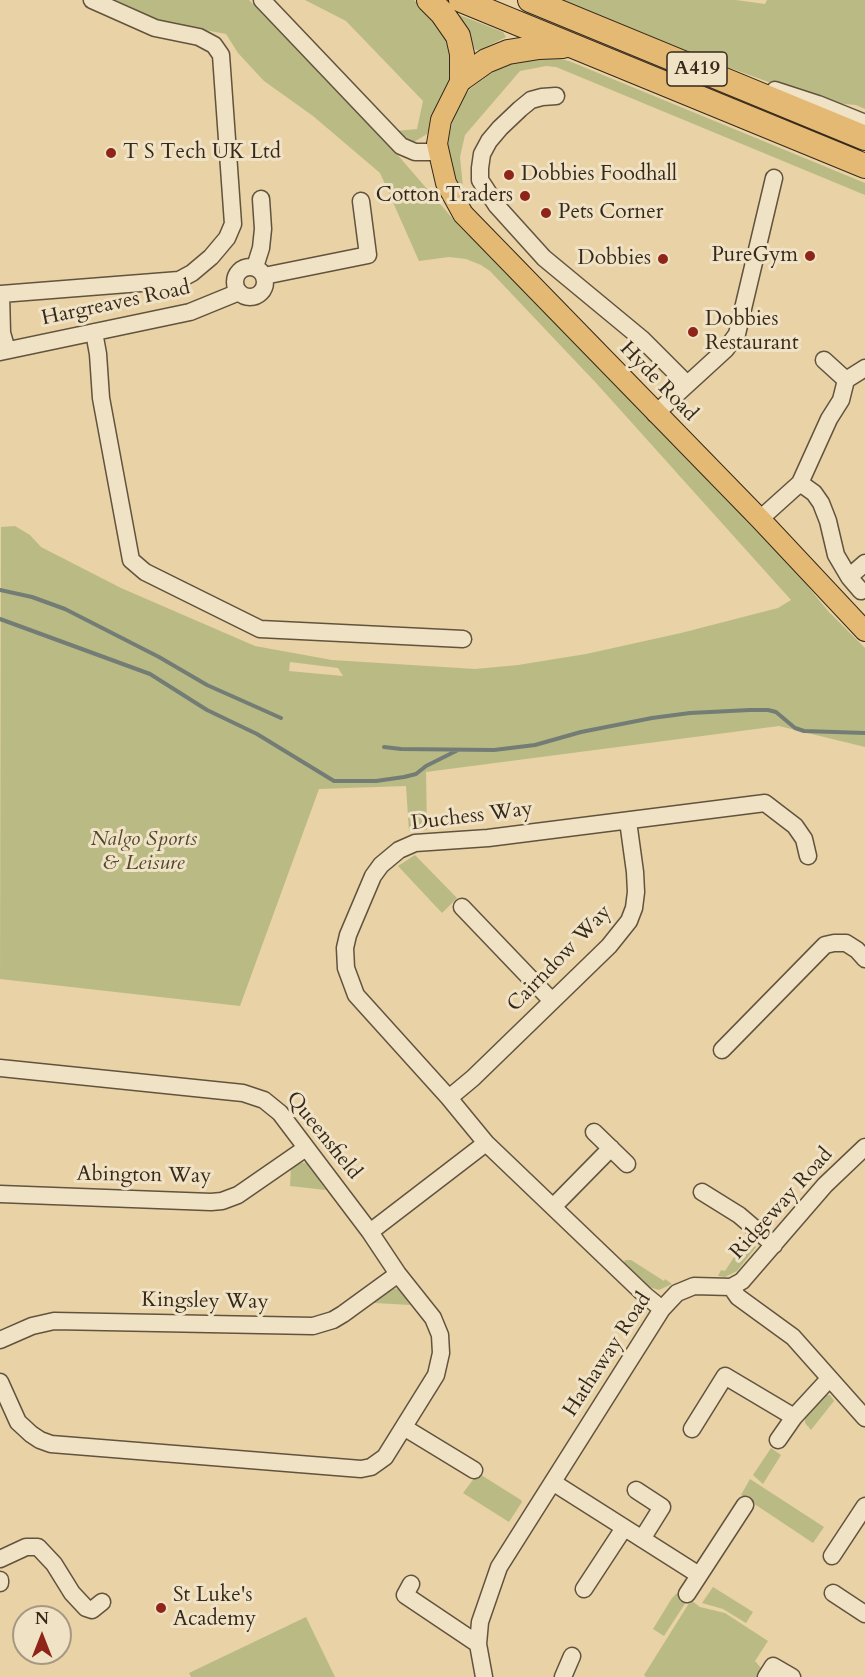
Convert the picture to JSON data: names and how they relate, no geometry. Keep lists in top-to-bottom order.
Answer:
{
  "streets": {
    "highway": ["A419"],
    "main road": ["Hyde Road"],
    "street": [
      "Hargreaves Road",
      "Duchess Way",
      "Cairndow Way",
      "Queensfield",
      "Abington Way",
      "Ridgeway Road",
      "Kingsley Way",
      "Hathaway Road"
    ]
  },
  "crossings": [
    ["A419", "Hyde Road"],
    ["Duchess Way", "Cairndow Way"],
    ["Duchess Way", "Hathaway Road"],
    ["Queensfield", "Abington Way"],
    ["Queensfield", "Kingsley Way"],
    ["Ridgeway Road", "Hathaway Road"]
  ],
  "parks": ["Nalgo Sports & Leisure"],
  "places": [
    "T S Tech UK Ltd",
    "Dobbies Foodhall",
    "Cotton Traders",
    "Pets Corner",
    "PureGym",
    "Dobbies",
    "Dobbies Restaurant",
    "St Luke's Academy"
  ],
  "north": "top"
}
